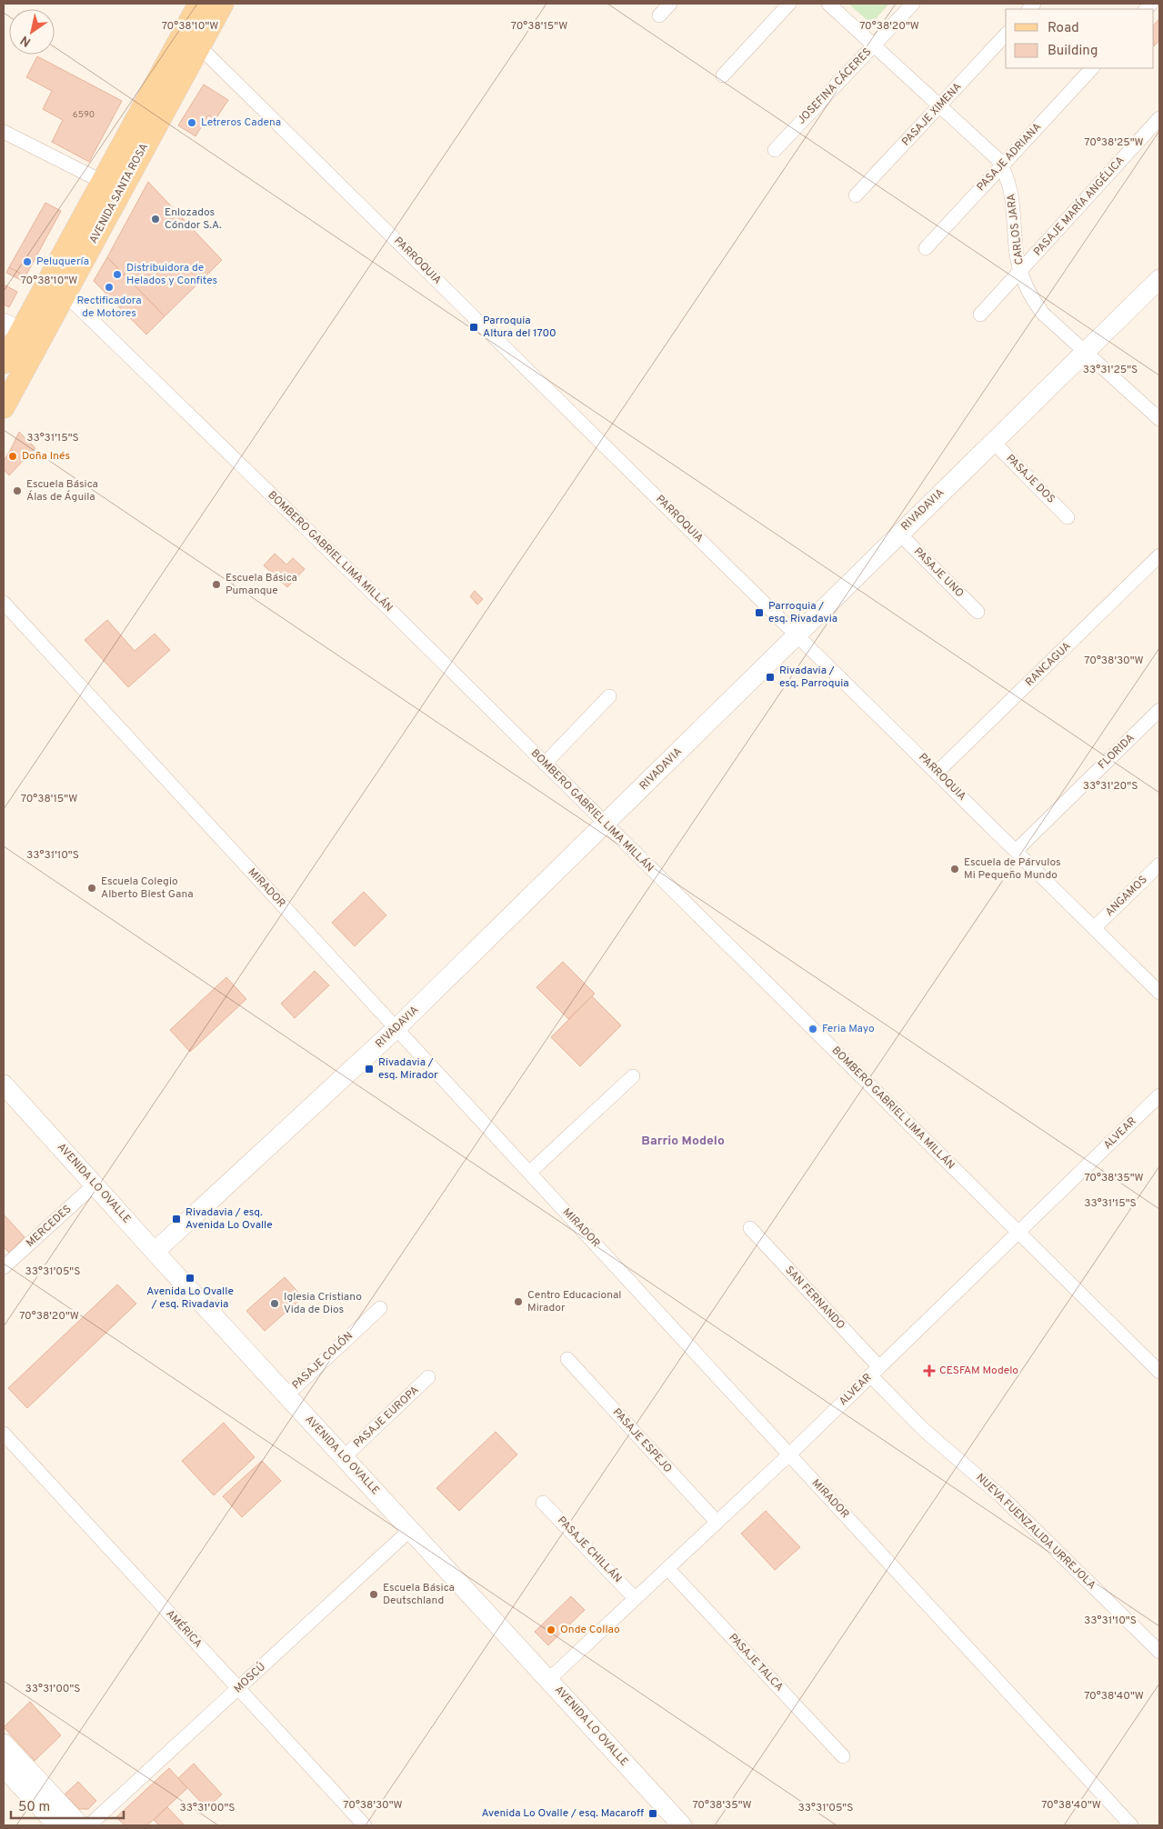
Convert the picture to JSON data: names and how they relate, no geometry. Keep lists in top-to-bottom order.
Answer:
{
  "streets": {
    "main road": ["AVENIDA SANTA ROSA"],
    "street": [
      "JOSEFINA CÁCERES",
      "PASAJE XIMENA",
      "PASAJE ADRIANA",
      "PASAJE MARÍA ANGÉLICA",
      "CARLOS JARA",
      "PARROQUIA",
      "PASAJE DOS",
      "RIVADAVIA",
      "BOMBERO GABRIEL LIMA MILLÁN",
      "PASAJE UNO",
      "RANCAGUA",
      "FLORIDA",
      "MIRADOR",
      "ANGAMOS",
      "ALVEAR",
      "AVENIDA LO OVALLE",
      "MERCEDES",
      "SAN FERNANDO",
      "PASAJE COLÓN",
      "PASAJE EUROPA",
      "PASAJE ESPEJO",
      "NUEVA FUENZALIDA URREJOLA",
      "PASAJE CHILLÁN",
      "AMÉRICA",
      "PASAJE TALCA",
      "MOSCÚ"
    ]
  },
  "crossings": [
    ["JOSEFINA CÁCERES", "CARLOS JARA"],
    ["PASAJE XIMENA", "CARLOS JARA"],
    ["PASAJE ADRIANA", "CARLOS JARA"],
    ["AVENIDA SANTA ROSA", "PARROQUIA"],
    ["AVENIDA SANTA ROSA", "BOMBERO GABRIEL LIMA MILLÁN"],
    ["PASAJE MARÍA ANGÉLICA", "CARLOS JARA"],
    ["CARLOS JARA", "RIVADAVIA"],
    ["PARROQUIA", "RIVADAVIA"],
    ["PARROQUIA", "RANCAGUA"],
    ["PARROQUIA", "FLORIDA"],
    ["PARROQUIA", "ANGAMOS"],
    ["PASAJE DOS", "RIVADAVIA"],
    ["RIVADAVIA", "BOMBERO GABRIEL LIMA MILLÁN"],
    ["RIVADAVIA", "PASAJE UNO"],
    ["RIVADAVIA", "MIRADOR"],
    ["RIVADAVIA", "AVENIDA LO OVALLE"],
    ["BOMBERO GABRIEL LIMA MILLÁN", "ALVEAR"],
    ["MIRADOR", "ALVEAR"],
    ["ALVEAR", "AVENIDA LO OVALLE"],
    ["ALVEAR", "SAN FERNANDO"],
    ["ALVEAR", "PASAJE ESPEJO"],
    ["ALVEAR", "NUEVA FUENZALIDA URREJOLA"],
    ["ALVEAR", "PASAJE CHILLÁN"],
    ["ALVEAR", "PASAJE TALCA"],
    ["AVENIDA LO OVALLE", "MERCEDES"],
    ["AVENIDA LO OVALLE", "PASAJE COLÓN"],
    ["AVENIDA LO OVALLE", "PASAJE EUROPA"],
    ["AVENIDA LO OVALLE", "MOSCÚ"],
    ["SAN FERNANDO", "NUEVA FUENZALIDA URREJOLA"],
    ["AMÉRICA", "MOSCÚ"]
  ],
  "districts": ["Barrio Modelo"],
  "places": {
    "other": [
      "Letreros Cadena",
      "Enlozados Cóndor S.A.",
      "Peluquería",
      "Distribuidora de Helados y Confites",
      "Rectificadora de Motores",
      "Doña Inés",
      "Escuela Básica Álas de Águila",
      "Escuela Básica Pumanque",
      "Escuela de Párvulos Mi Pequeño Mundo",
      "Escuela Colegio Alberto Blest Gana",
      "Feria Mayo",
      "Centro Educacional Mirador",
      "Iglesia Cristiano Vida de Dios",
      "Escuela Básica Deutschland",
      "Onde Collao"
    ],
    "transit": [
      "Parroquia Altura del 1700",
      "Parroquia / esq. Rivadavia",
      "Rivadavia / esq. Parroquia",
      "Rivadavia / esq. Mirador",
      "Rivadavia / esq. Avenida Lo Ovalle",
      "Avenida Lo Ovalle / esq. Rivadavia",
      "Avenida Lo Ovalle / esq. Macaroff"
    ],
    "health": ["CESFAM Modelo"]
  },
  "house_numbers": ["6590"],
  "legend": ["Road", "Building"],
  "scale_bar": "50 m",
  "north": "bottom left",
  "coordinates": [
    "70°38'10\"W",
    "70°38'15\"W",
    "70°38'20\"W",
    "70°38'25\"W",
    "33°31'25\"S",
    "33°31'15\"S",
    "70°38'30\"W",
    "33°31'20\"S",
    "33°31'10\"S",
    "70°38'35\"W",
    "33°31'05\"S",
    "33°31'00\"S",
    "70°38'40\"W"
  ]
}
